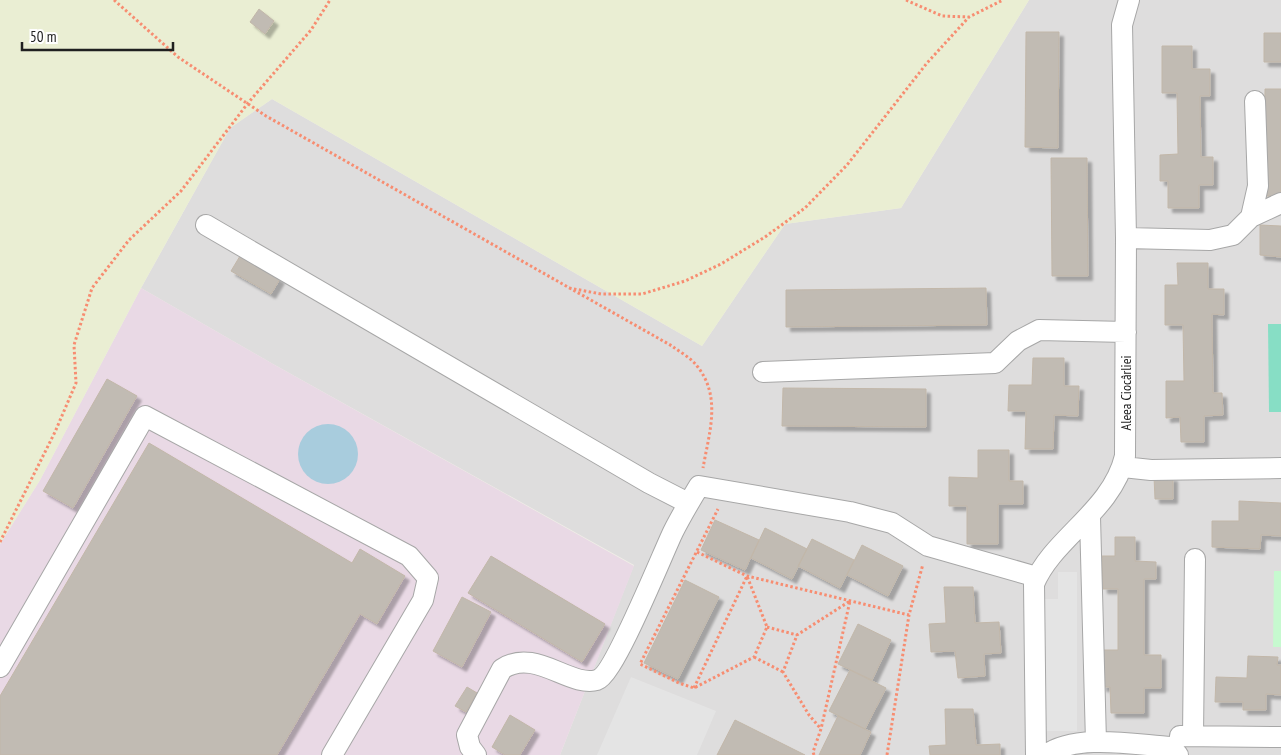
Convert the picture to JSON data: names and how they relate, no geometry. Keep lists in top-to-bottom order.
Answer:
{
  "streets": {
    "street": ["Aleea Ciocârliei"]
  },
  "scale_bar": "50 m"
}
